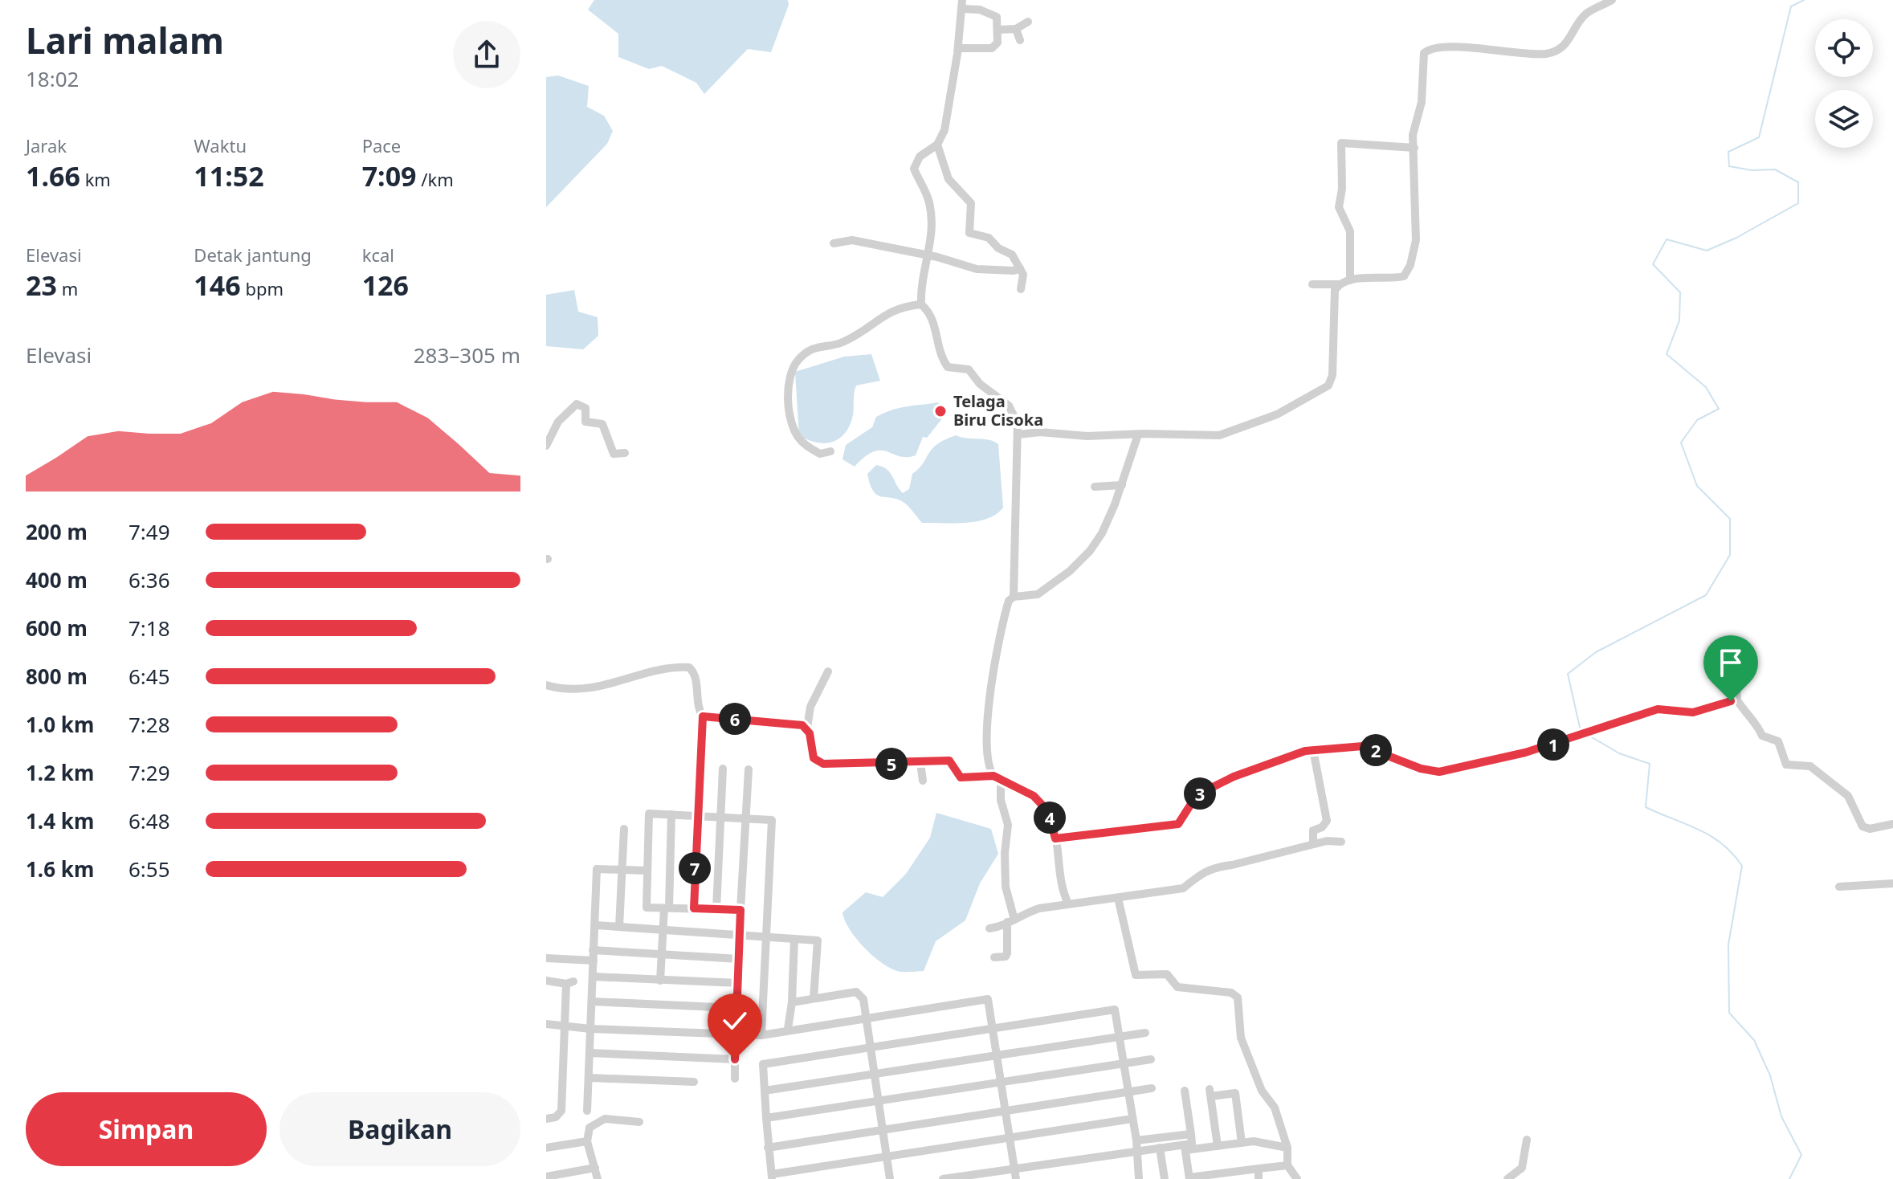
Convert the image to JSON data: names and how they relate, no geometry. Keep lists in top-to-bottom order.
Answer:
{
  "places": ["Telaga Biru Cisoka"],
  "page": {
    "heading": ["Lari malam", "18:02"],
    "stats": [
      ["Jarak", "1.66 km"],
      ["Waktu", "11:52"],
      ["Pace", "7:09 /km"],
      ["Elevasi", "23 m"],
      ["Detak jantung", "146 bpm"],
      ["kcal", "126"]
    ],
    "chart": ["Elevasi", "283–305 m"],
    "list": [
      {
        "name": "200 m",
        "note": "7:49"
      },
      {
        "name": "400 m",
        "note": "6:36"
      },
      {
        "name": "600 m",
        "note": "7:18"
      },
      {
        "name": "800 m",
        "note": "6:45"
      },
      {
        "name": "1.0 km",
        "note": "7:28"
      },
      {
        "name": "1.2 km",
        "note": "7:29"
      },
      {
        "name": "1.4 km",
        "note": "6:48"
      },
      {
        "name": "1.6 km",
        "note": "6:55"
      }
    ],
    "pins": [
      "6",
      "1",
      "2",
      "5",
      "3",
      "4",
      "7"
    ],
    "buttons": ["Simpan", "Bagikan"]
  }
}
